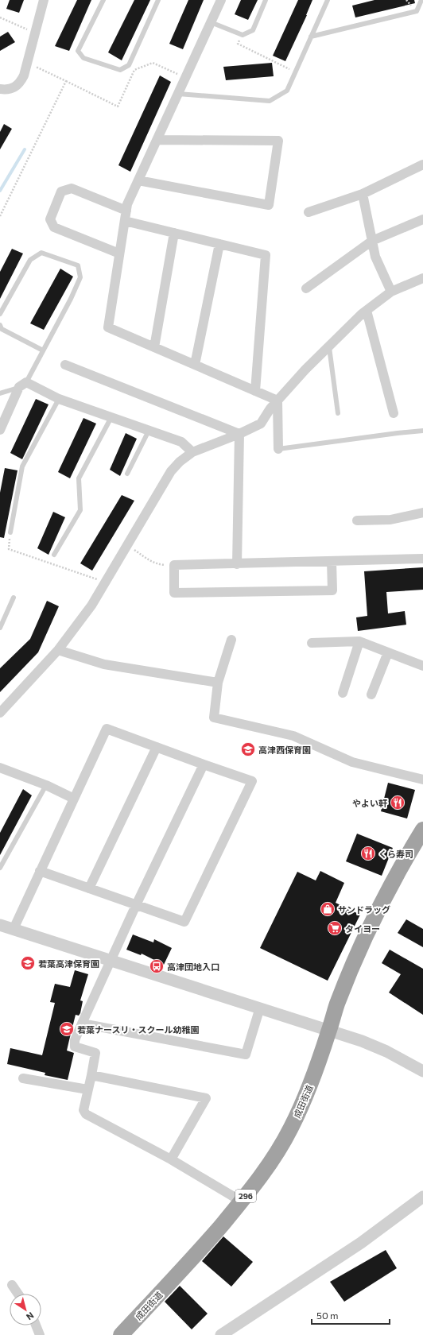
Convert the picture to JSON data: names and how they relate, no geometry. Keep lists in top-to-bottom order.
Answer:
{
  "streets": {
    "highway": ["成田街道", "296"]
  },
  "places": {
    "school or university": ["高津西保育園", "若葉高津保育園", "若葉ナースリ・スクール幼稚園"],
    "restaurant": ["やよい軒", "くら寿司"],
    "shop": ["サンドラッグ"],
    "supermarket": ["タイヨー"],
    "bus stop": ["高津団地入口"]
  },
  "scale_bar": "50 m",
  "north": "bottom right"
}
